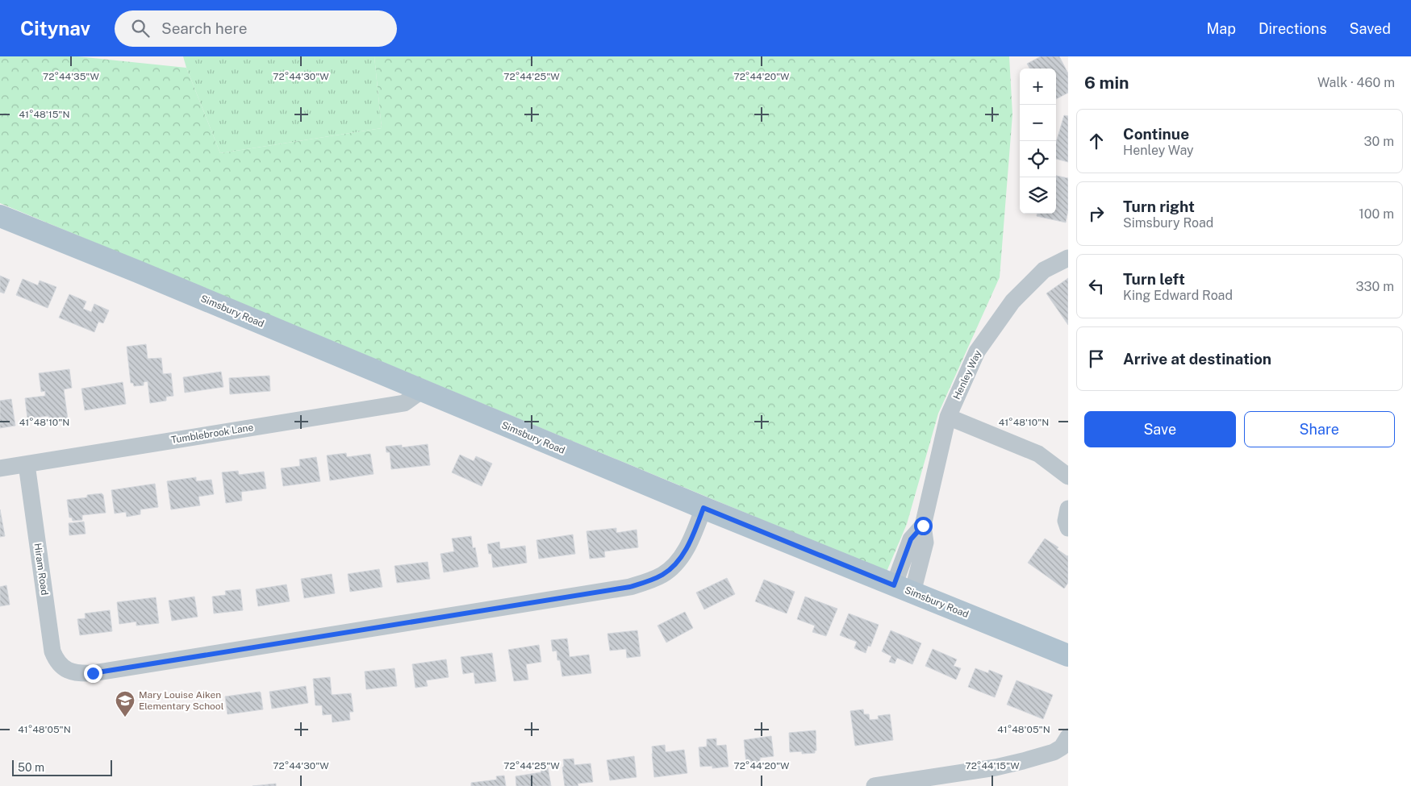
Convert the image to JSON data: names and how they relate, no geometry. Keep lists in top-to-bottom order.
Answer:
{
  "streets": {
    "main road": ["Simsbury Road"],
    "street": ["Henley Way", "Tumblebrook Lane", "Hiram Road"]
  },
  "crossings": [
    ["Simsbury Road", "Henley Way"],
    ["Simsbury Road", "Tumblebrook Lane"],
    ["Simsbury Road", "Hiram Road"],
    ["Tumblebrook Lane", "Hiram Road"]
  ],
  "places": {
    "school or university": ["Mary Louise Aiken Elementary School"]
  },
  "scale_bar": "50 m",
  "page": {
    "header": "Citynav",
    "search": "Search here",
    "nav": ["Map", "Directions", "Saved"],
    "heading": ["6 min", "Walk · 460 m"],
    "map_buttons": ["+", "−"],
    "list": [
      ["Continue", "Henley Way", "30 m"],
      ["Turn right", "Simsbury Road", "100 m"],
      ["Turn left", "King Edward Road", "330 m"],
      "Arrive at destination"
    ],
    "buttons": ["Save", "Share"],
    "scale": "50 m"
  },
  "coordinates": [
    "72°44'35\"W",
    "72°44'30\"W",
    "72°44'25\"W",
    "72°44'20\"W",
    "41°48'15\"N",
    "41°48'10\"N",
    "41°48'05\"N",
    "72°44'15\"W"
  ]
}
